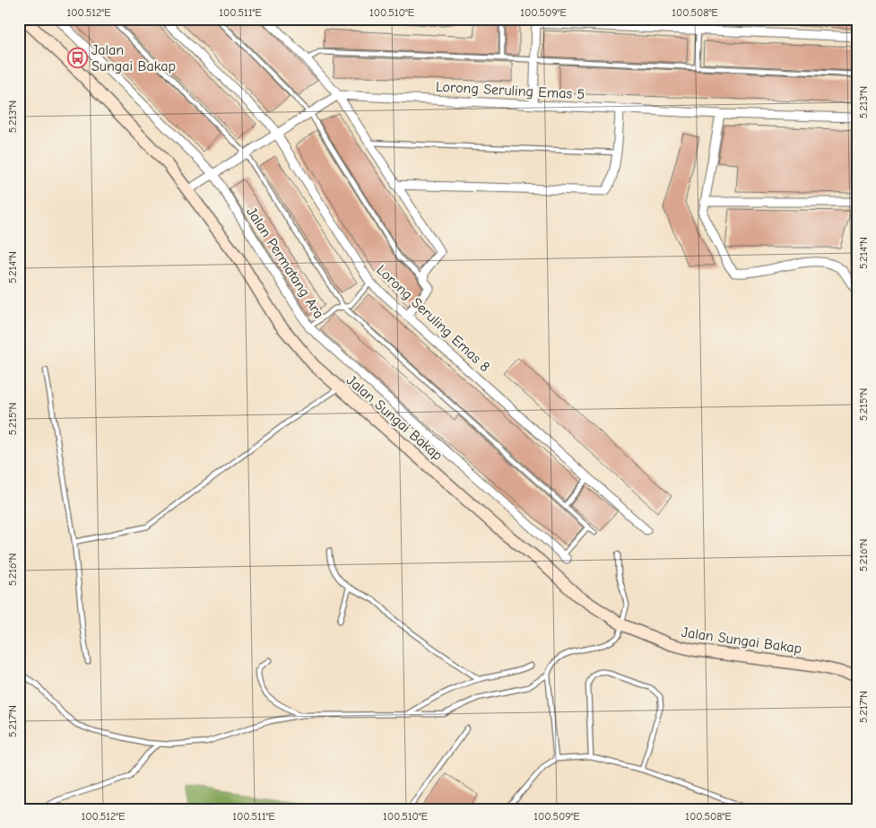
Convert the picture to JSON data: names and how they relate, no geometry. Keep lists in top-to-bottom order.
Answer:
{
  "streets": {
    "main road": ["Jalan Sungai Bakap"],
    "street": ["Lorong Seruling Emas 5", "Jalan Permatang Ara", "Lorong Seruling Emas 8"]
  },
  "places": {
    "bus stop": ["Jalan Sungai Bakap"]
  },
  "coordinates": [
    "100.512°E",
    "100.511°E",
    "100.510°E",
    "100.509°E",
    "100.508°E",
    "5.213°N",
    "5.214°N",
    "5.215°N",
    "5.216°N",
    "5.217°N"
  ]
}
